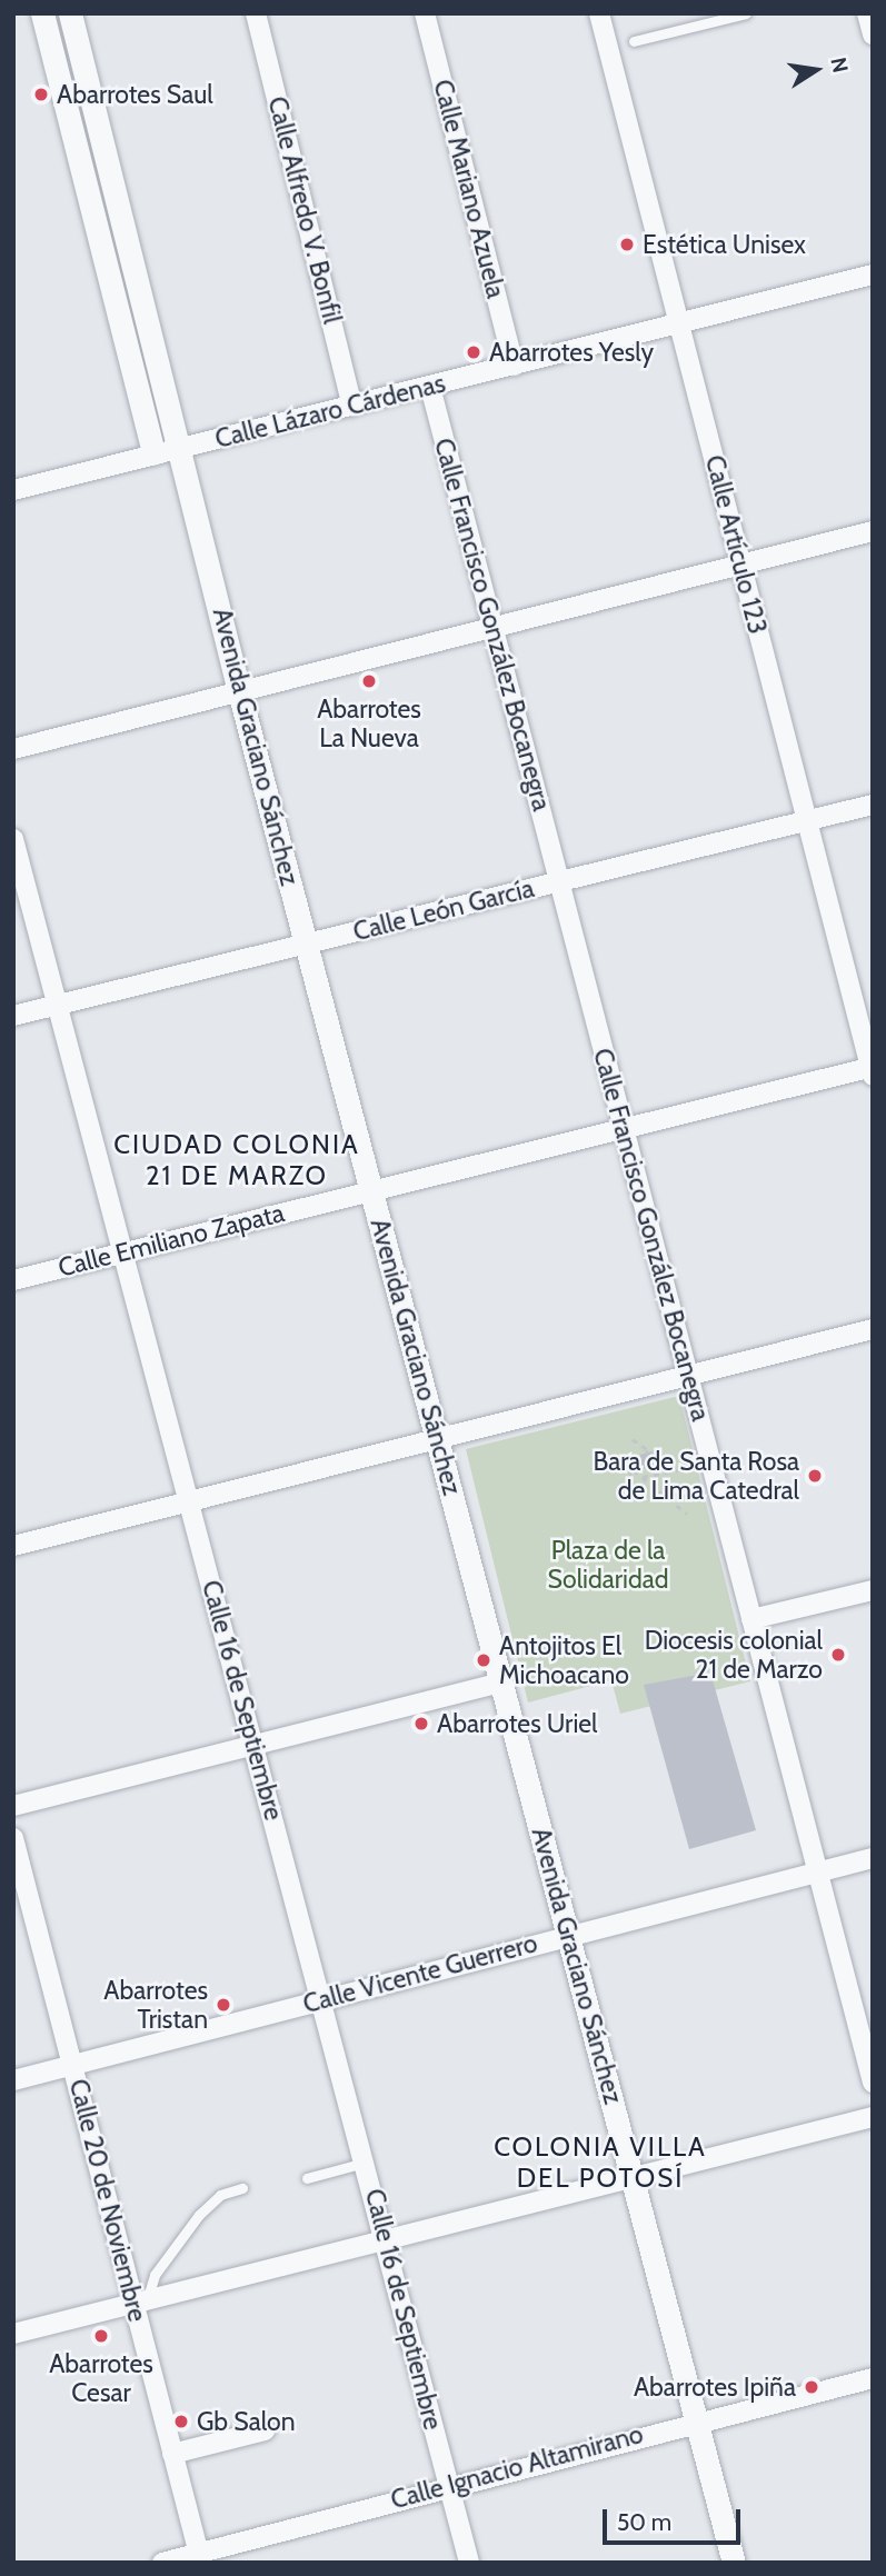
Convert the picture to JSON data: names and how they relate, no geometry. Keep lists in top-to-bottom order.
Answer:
{
  "streets": {
    "street": [
      "Calle Mariano Azuela",
      "Calle Alfredo V. Bonfil",
      "Calle Lázaro Cárdenas",
      "Calle Artículo 123",
      "Calle Francisco González Bocanegra",
      "Avenida Graciano Sánchez",
      "Calle León García",
      "Calle Emiliano Zapata",
      "Calle 16 de Septiembre",
      "Calle Vicente Guerrero",
      "Calle 20 de Noviembre",
      "Calle Ignacio Altamirano"
    ]
  },
  "crossings": [
    ["Calle Mariano Azuela", "Calle Lázaro Cárdenas"],
    ["Calle Alfredo V. Bonfil", "Calle Lázaro Cárdenas"],
    ["Calle Lázaro Cárdenas", "Calle Artículo 123"],
    ["Calle Lázaro Cárdenas", "Calle Francisco González Bocanegra"],
    ["Calle Lázaro Cárdenas", "Avenida Graciano Sánchez"],
    ["Calle Artículo 123", "Calle León García"],
    ["Calle Artículo 123", "Calle Emiliano Zapata"],
    ["Calle Francisco González Bocanegra", "Calle León García"],
    ["Calle Francisco González Bocanegra", "Calle Emiliano Zapata"],
    ["Calle Francisco González Bocanegra", "Calle Vicente Guerrero"],
    ["Avenida Graciano Sánchez", "Calle León García"],
    ["Avenida Graciano Sánchez", "Calle Emiliano Zapata"],
    ["Avenida Graciano Sánchez", "Calle Vicente Guerrero"],
    ["Avenida Graciano Sánchez", "Calle Ignacio Altamirano"],
    ["Calle León García", "Calle 16 de Septiembre"],
    ["Calle Emiliano Zapata", "Calle 16 de Septiembre"],
    ["Calle 16 de Septiembre", "Calle Vicente Guerrero"],
    ["Calle 16 de Septiembre", "Calle Ignacio Altamirano"],
    ["Calle Vicente Guerrero", "Calle 20 de Noviembre"],
    ["Calle 20 de Noviembre", "Calle Ignacio Altamirano"]
  ],
  "districts": ["CIUDAD COLONIA 21 DE MARZO", "COLONIA VILLA DEL POTOSÍ"],
  "parks": ["Plaza de la Solidaridad"],
  "places": [
    "Abarrotes Saul",
    "Estética Unisex",
    "Abarrotes Yesly",
    "Abarrotes La Nueva",
    "Bara de Santa Rosa de Lima Catedral",
    "Diocesis colonial 21 de Marzo",
    "Antojitos El Michoacano",
    "Abarrotes Uriel",
    "Abarrotes Tristan",
    "Abarrotes Cesar",
    "Abarrotes Ipiña",
    "Gb Salon"
  ],
  "scale_bar": "50 m",
  "north": "right"
}
